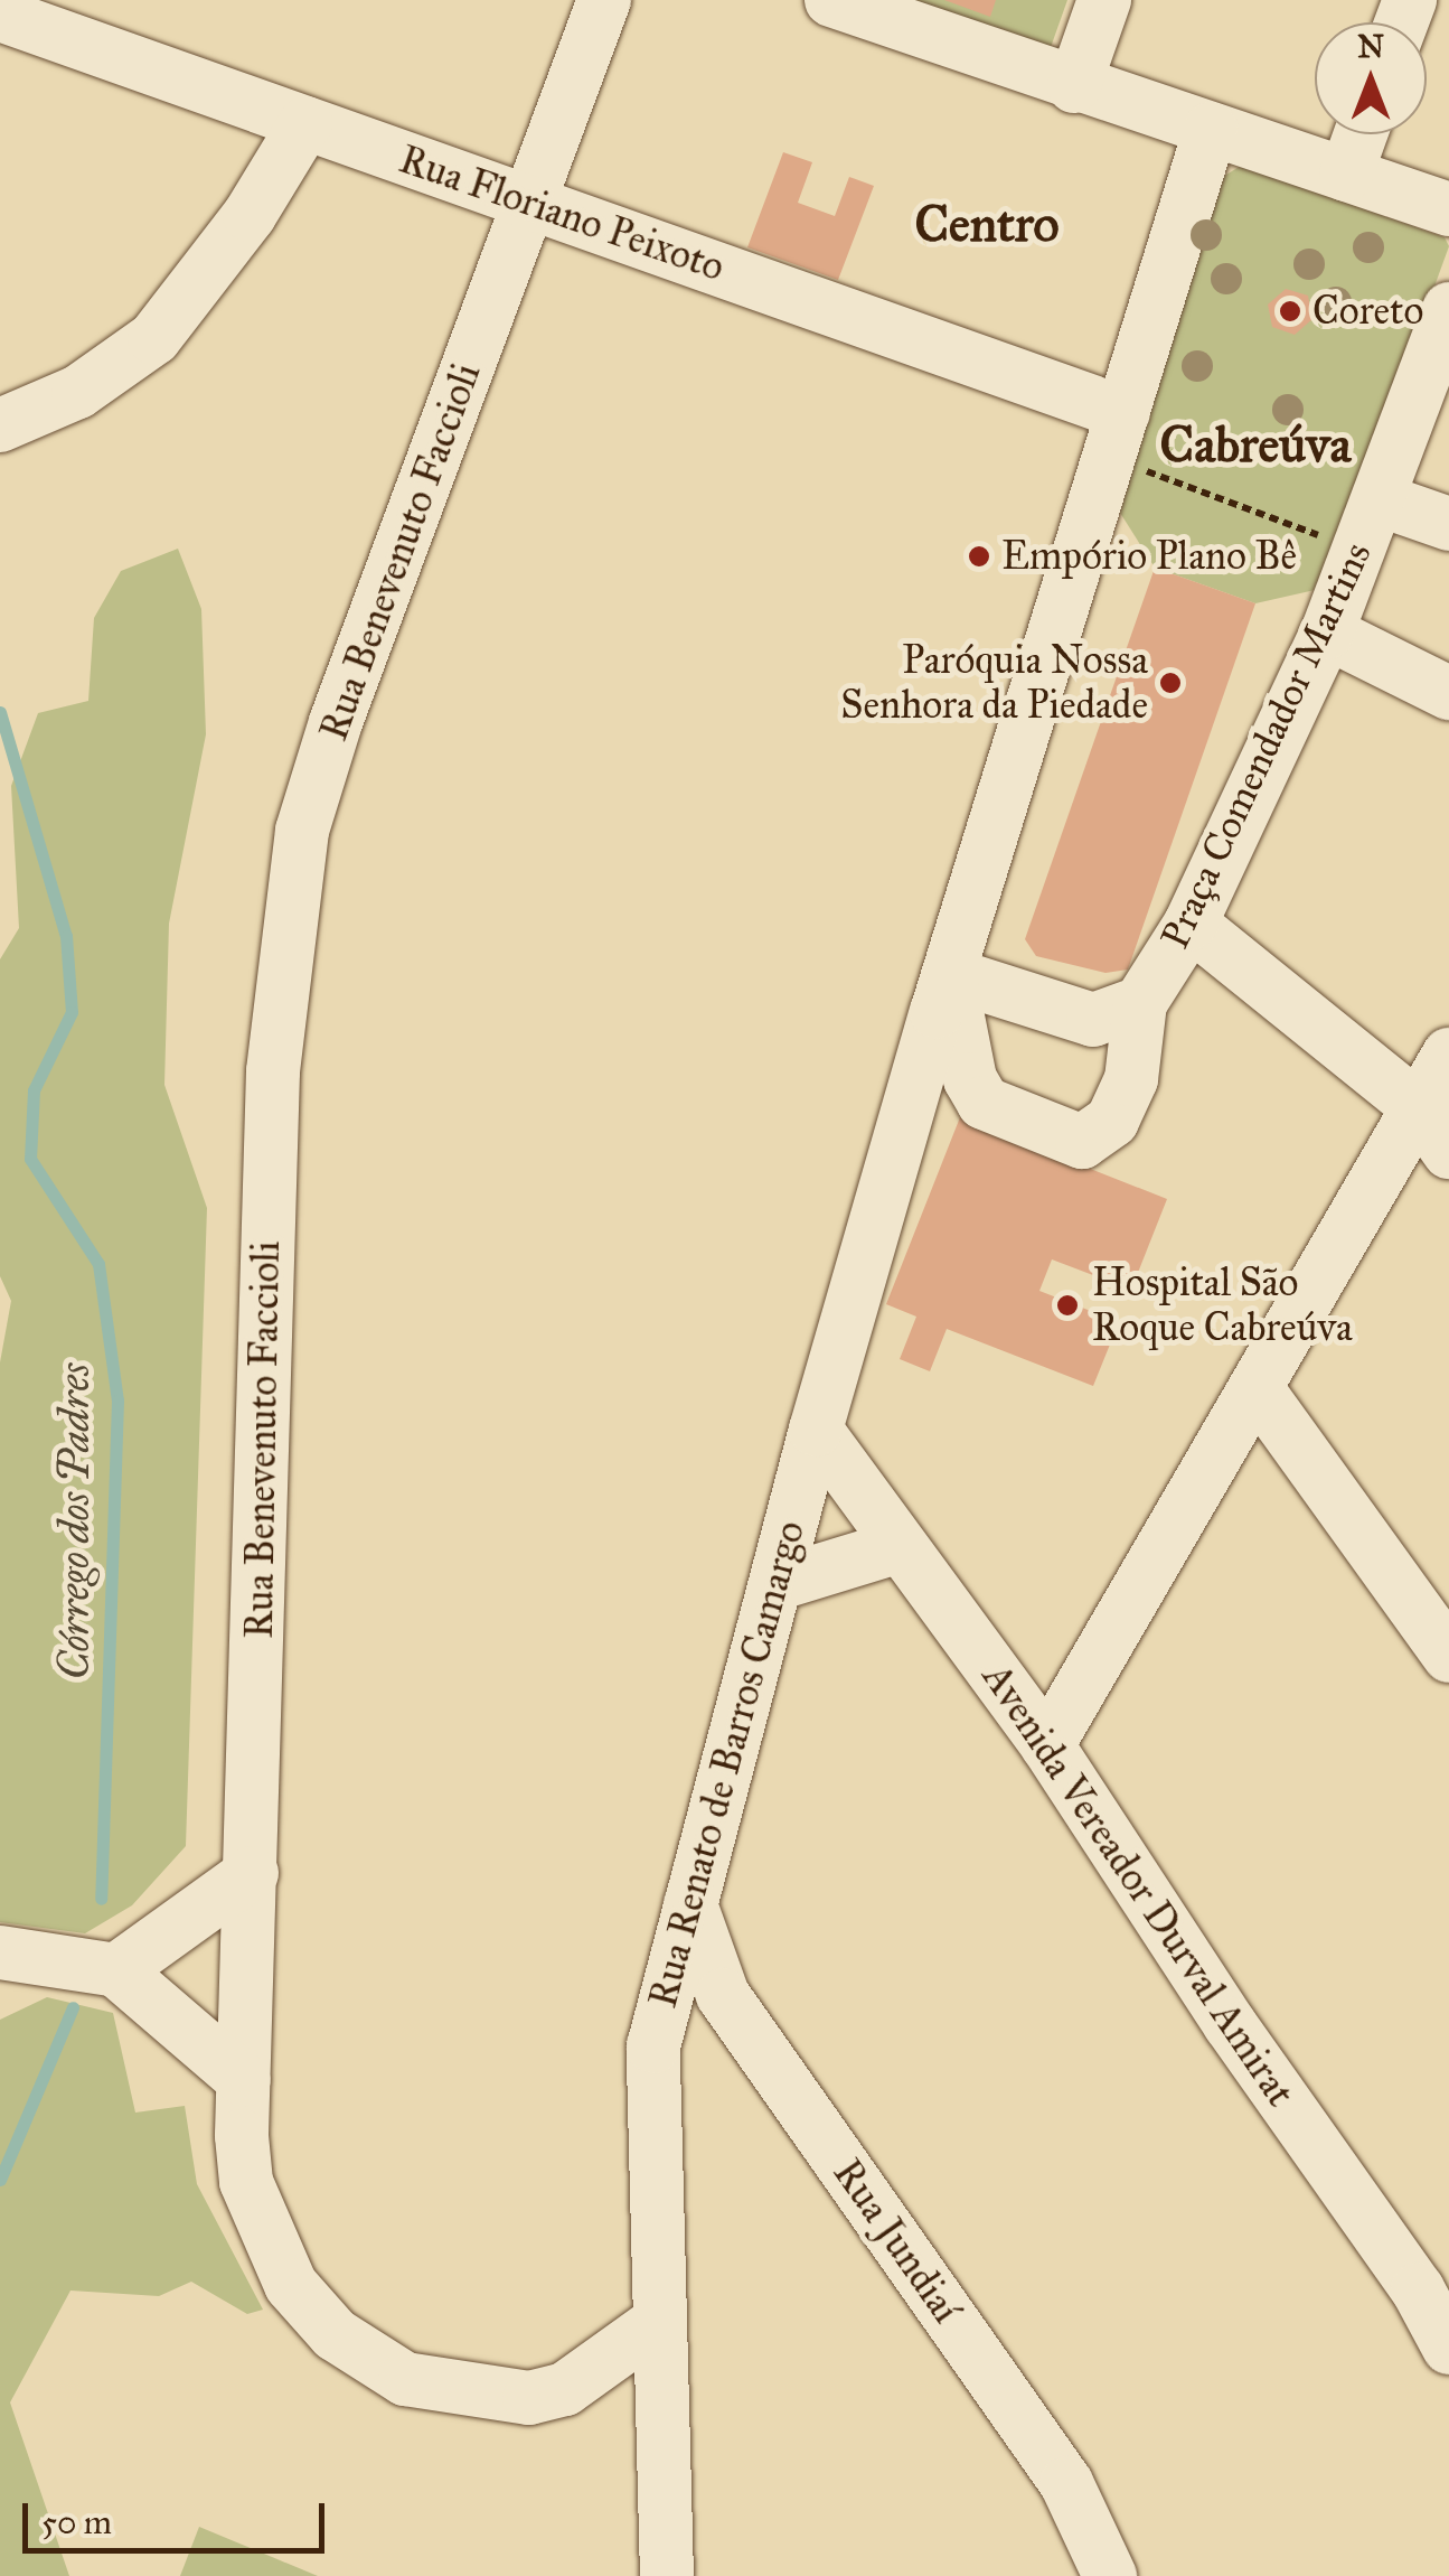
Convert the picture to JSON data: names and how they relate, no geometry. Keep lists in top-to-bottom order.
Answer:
{
  "streets": {
    "street": [
      "Rua Floriano Peixoto",
      "Rua Benevenuto Faccioli",
      "Praça Comendador Martins",
      "Rua Renato de Barros Camargo",
      "Avenida Vereador Durval Amirat",
      "Rua Jundiaí"
    ]
  },
  "crossings": [
    ["Rua Floriano Peixoto", "Rua Benevenuto Faccioli"],
    ["Rua Benevenuto Faccioli", "Rua Renato de Barros Camargo"],
    ["Rua Renato de Barros Camargo", "Avenida Vereador Durval Amirat"],
    ["Rua Renato de Barros Camargo", "Rua Jundiaí"]
  ],
  "districts": ["Centro", "Cabreúva"],
  "water": ["Córrego dos Padres"],
  "places": [
    "Coreto",
    "Empório Plano Bê",
    "Paróquia Nossa Senhora da Piedade",
    "Hospital São Roque Cabreúva"
  ],
  "scale_bar": "50 m",
  "north": "top"
}
